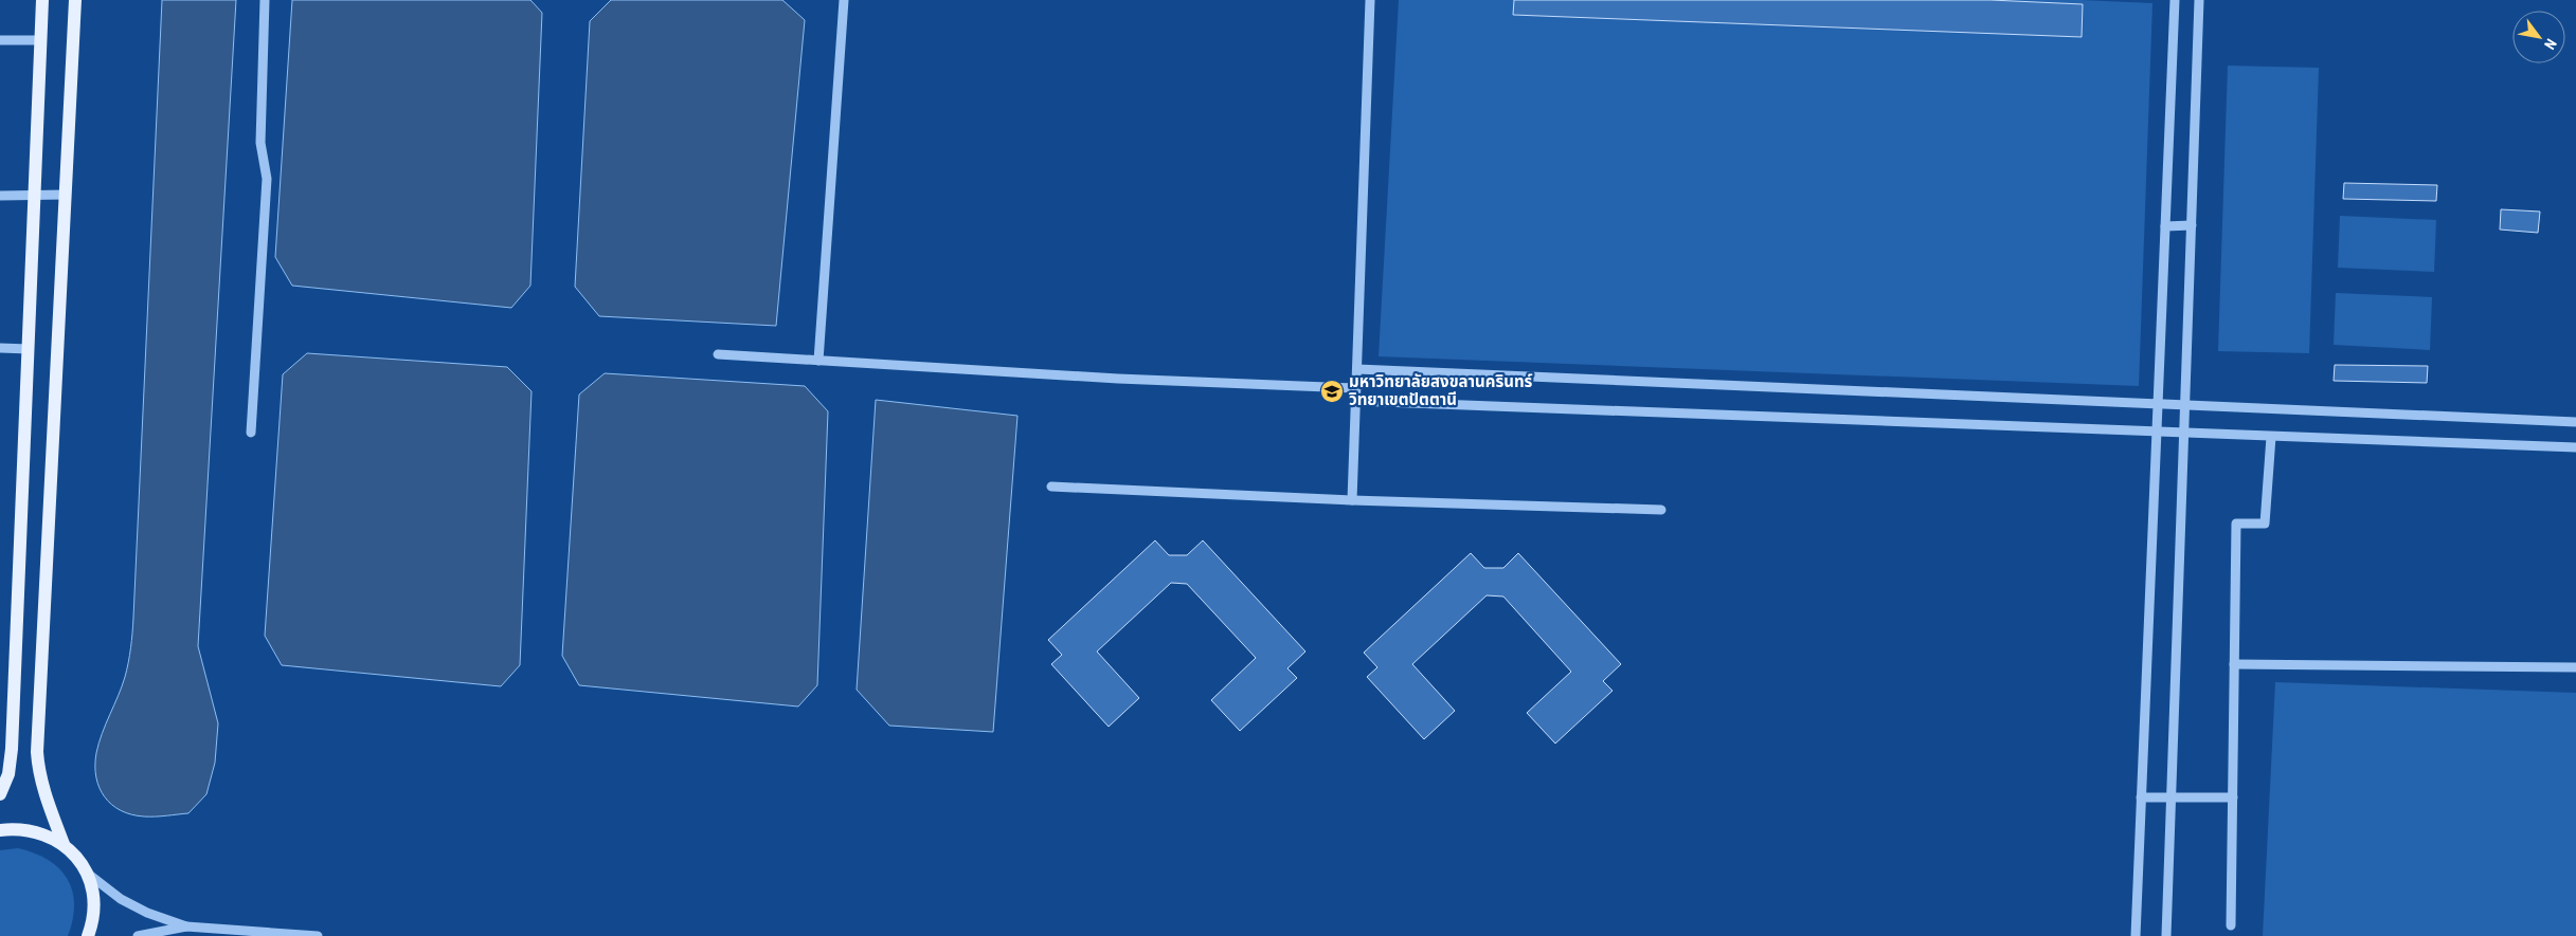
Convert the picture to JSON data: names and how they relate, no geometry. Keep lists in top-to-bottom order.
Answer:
{
  "places": {
    "school or university": ["มหาวิทยาลัยสงขลานครินทร์ วิทยาเขตปัตตานี"]
  },
  "north": "bottom right"
}
